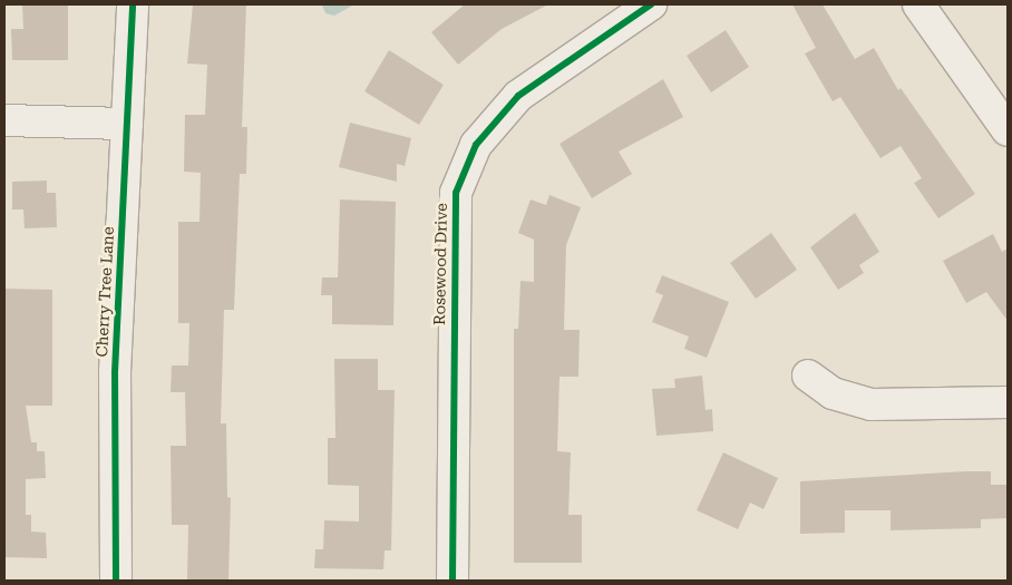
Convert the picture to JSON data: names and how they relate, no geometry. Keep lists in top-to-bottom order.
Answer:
{
  "streets": {
    "street": ["Rosewood Drive", "Cherry Tree Lane"]
  }
}
